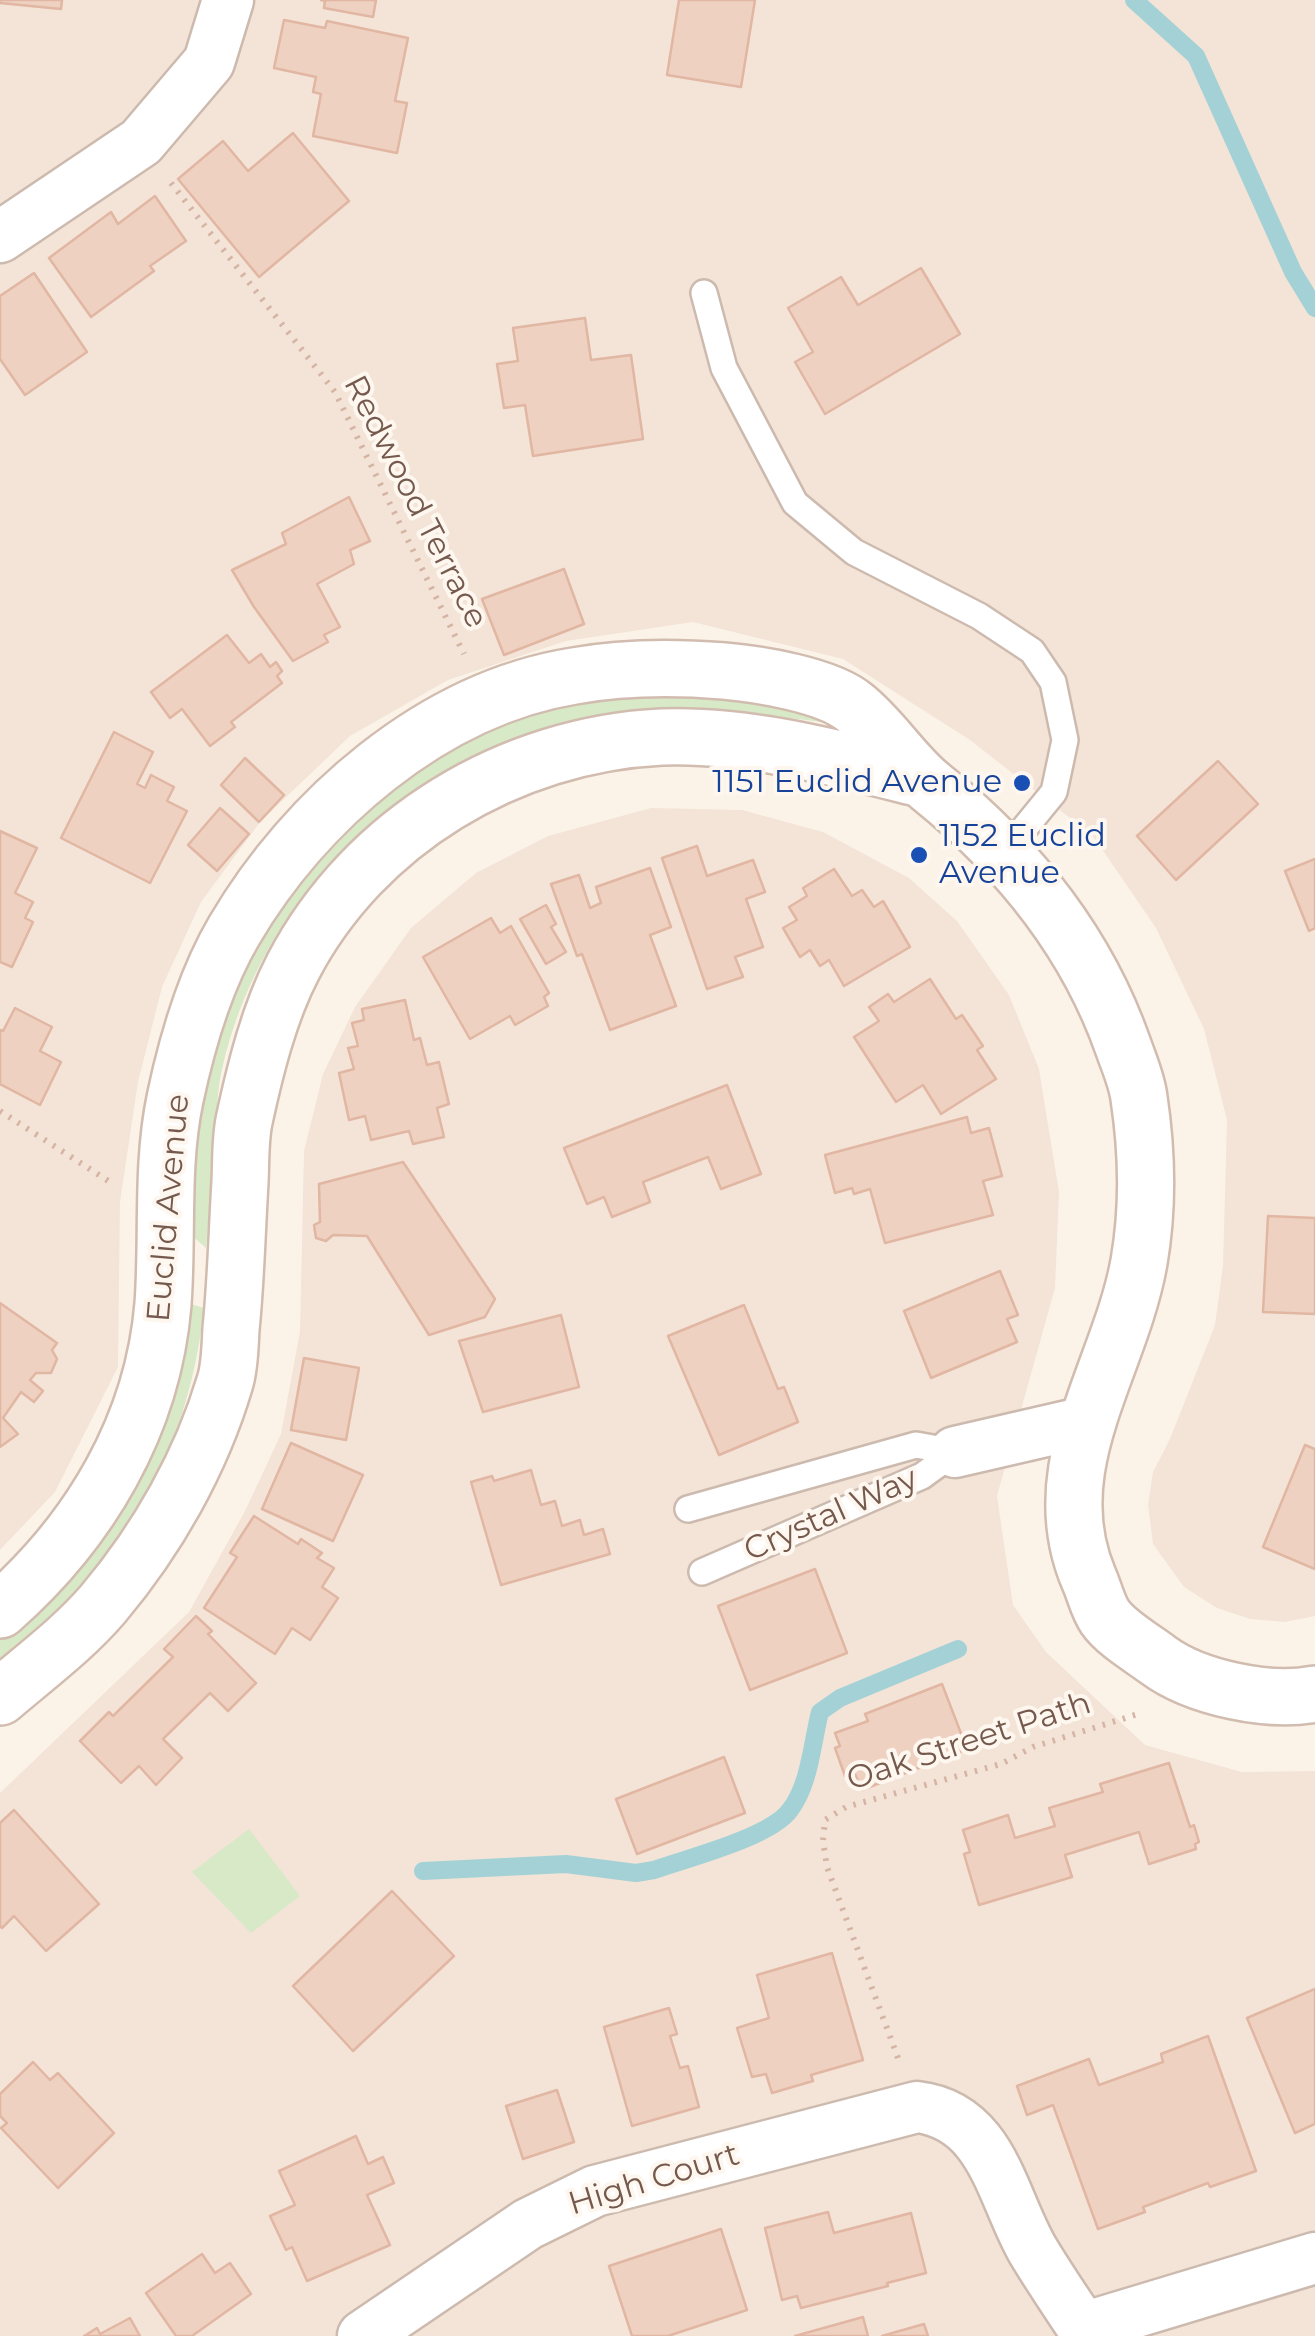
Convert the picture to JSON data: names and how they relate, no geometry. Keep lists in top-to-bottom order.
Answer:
{
  "streets": {
    "street": ["Euclid Avenue", "Crystal Way", "High Court"],
    "path": ["Redwood Terrace", "Oak Street Path"]
  },
  "crossings": [
    ["Redwood Terrace", "Euclid Avenue"],
    ["Euclid Avenue", "Crystal Way"],
    ["Euclid Avenue", "Oak Street Path"],
    ["Oak Street Path", "High Court"]
  ],
  "places": ["1151 Euclid Avenue", "1152 Euclid Avenue"]
}
